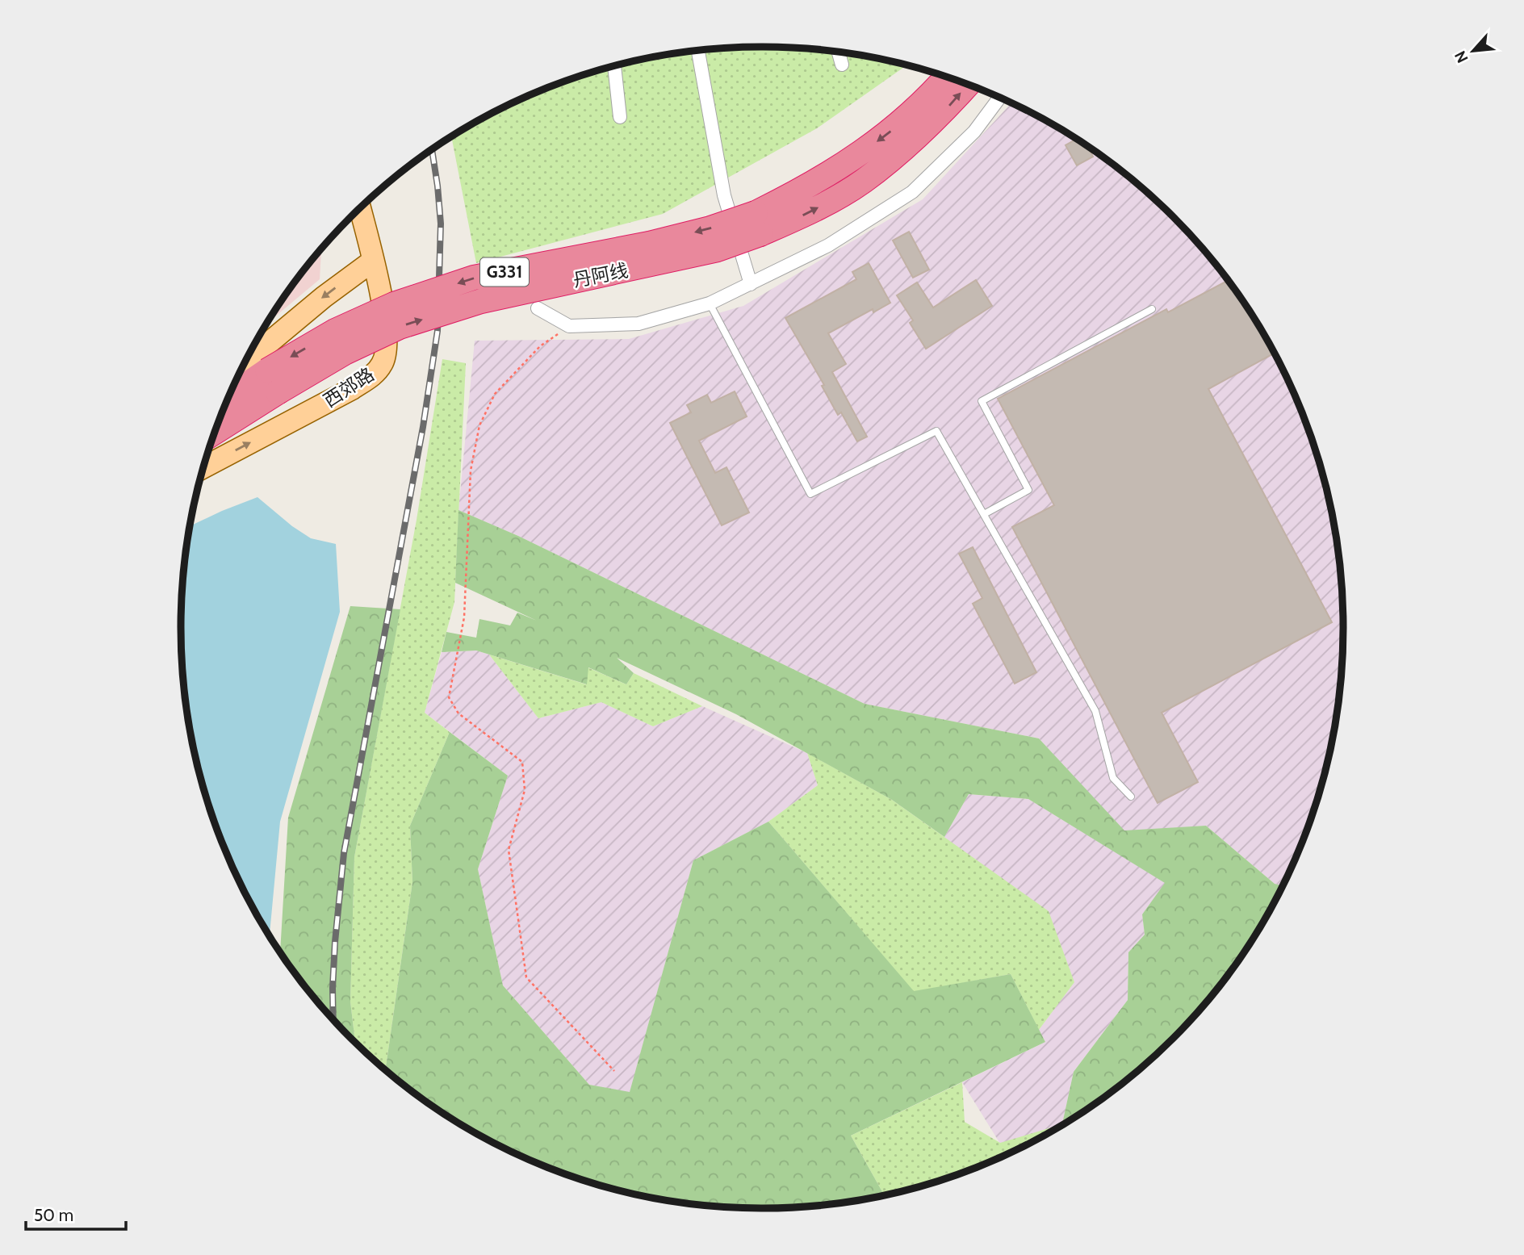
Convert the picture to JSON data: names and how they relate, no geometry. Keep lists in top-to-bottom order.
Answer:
{
  "streets": {
    "highway": ["G331", "丹阿线"],
    "main road": ["西郊路"]
  },
  "scale_bar": "50 m",
  "north": "bottom left"
}
